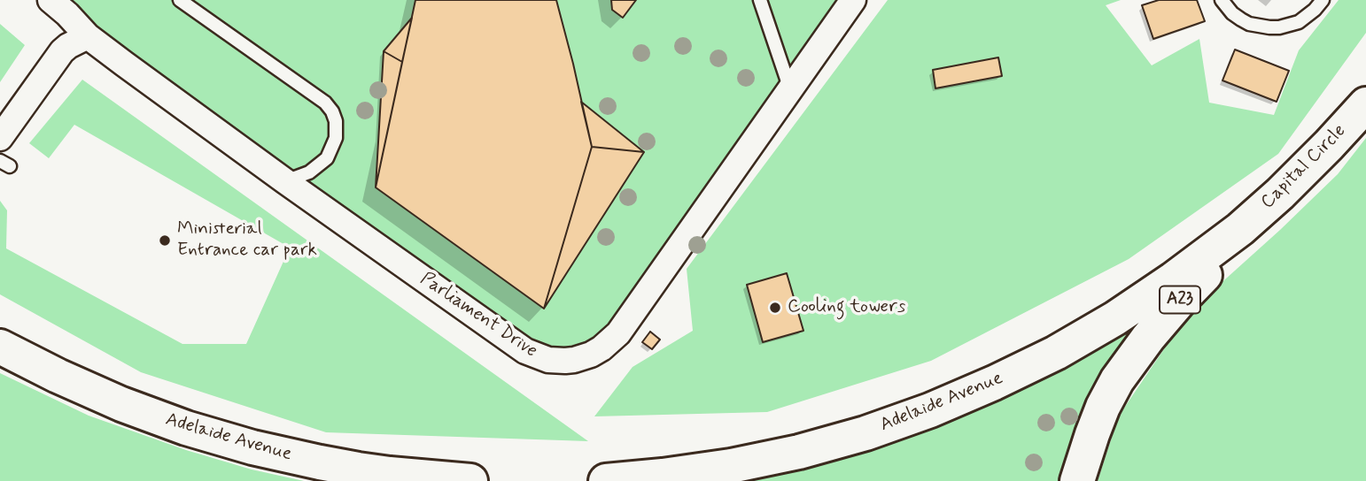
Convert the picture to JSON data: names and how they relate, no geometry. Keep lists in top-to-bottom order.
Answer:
{
  "streets": {
    "highway": ["Capital Circle", "A23", "Adelaide Avenue"],
    "street": ["Parliament Drive"]
  },
  "crossings": [
    ["Capital Circle", "A23"],
    ["Capital Circle", "Adelaide Avenue"],
    ["A23", "Adelaide Avenue"]
  ],
  "places": ["Ministerial Entrance car park", "Cooling towers"]
}
